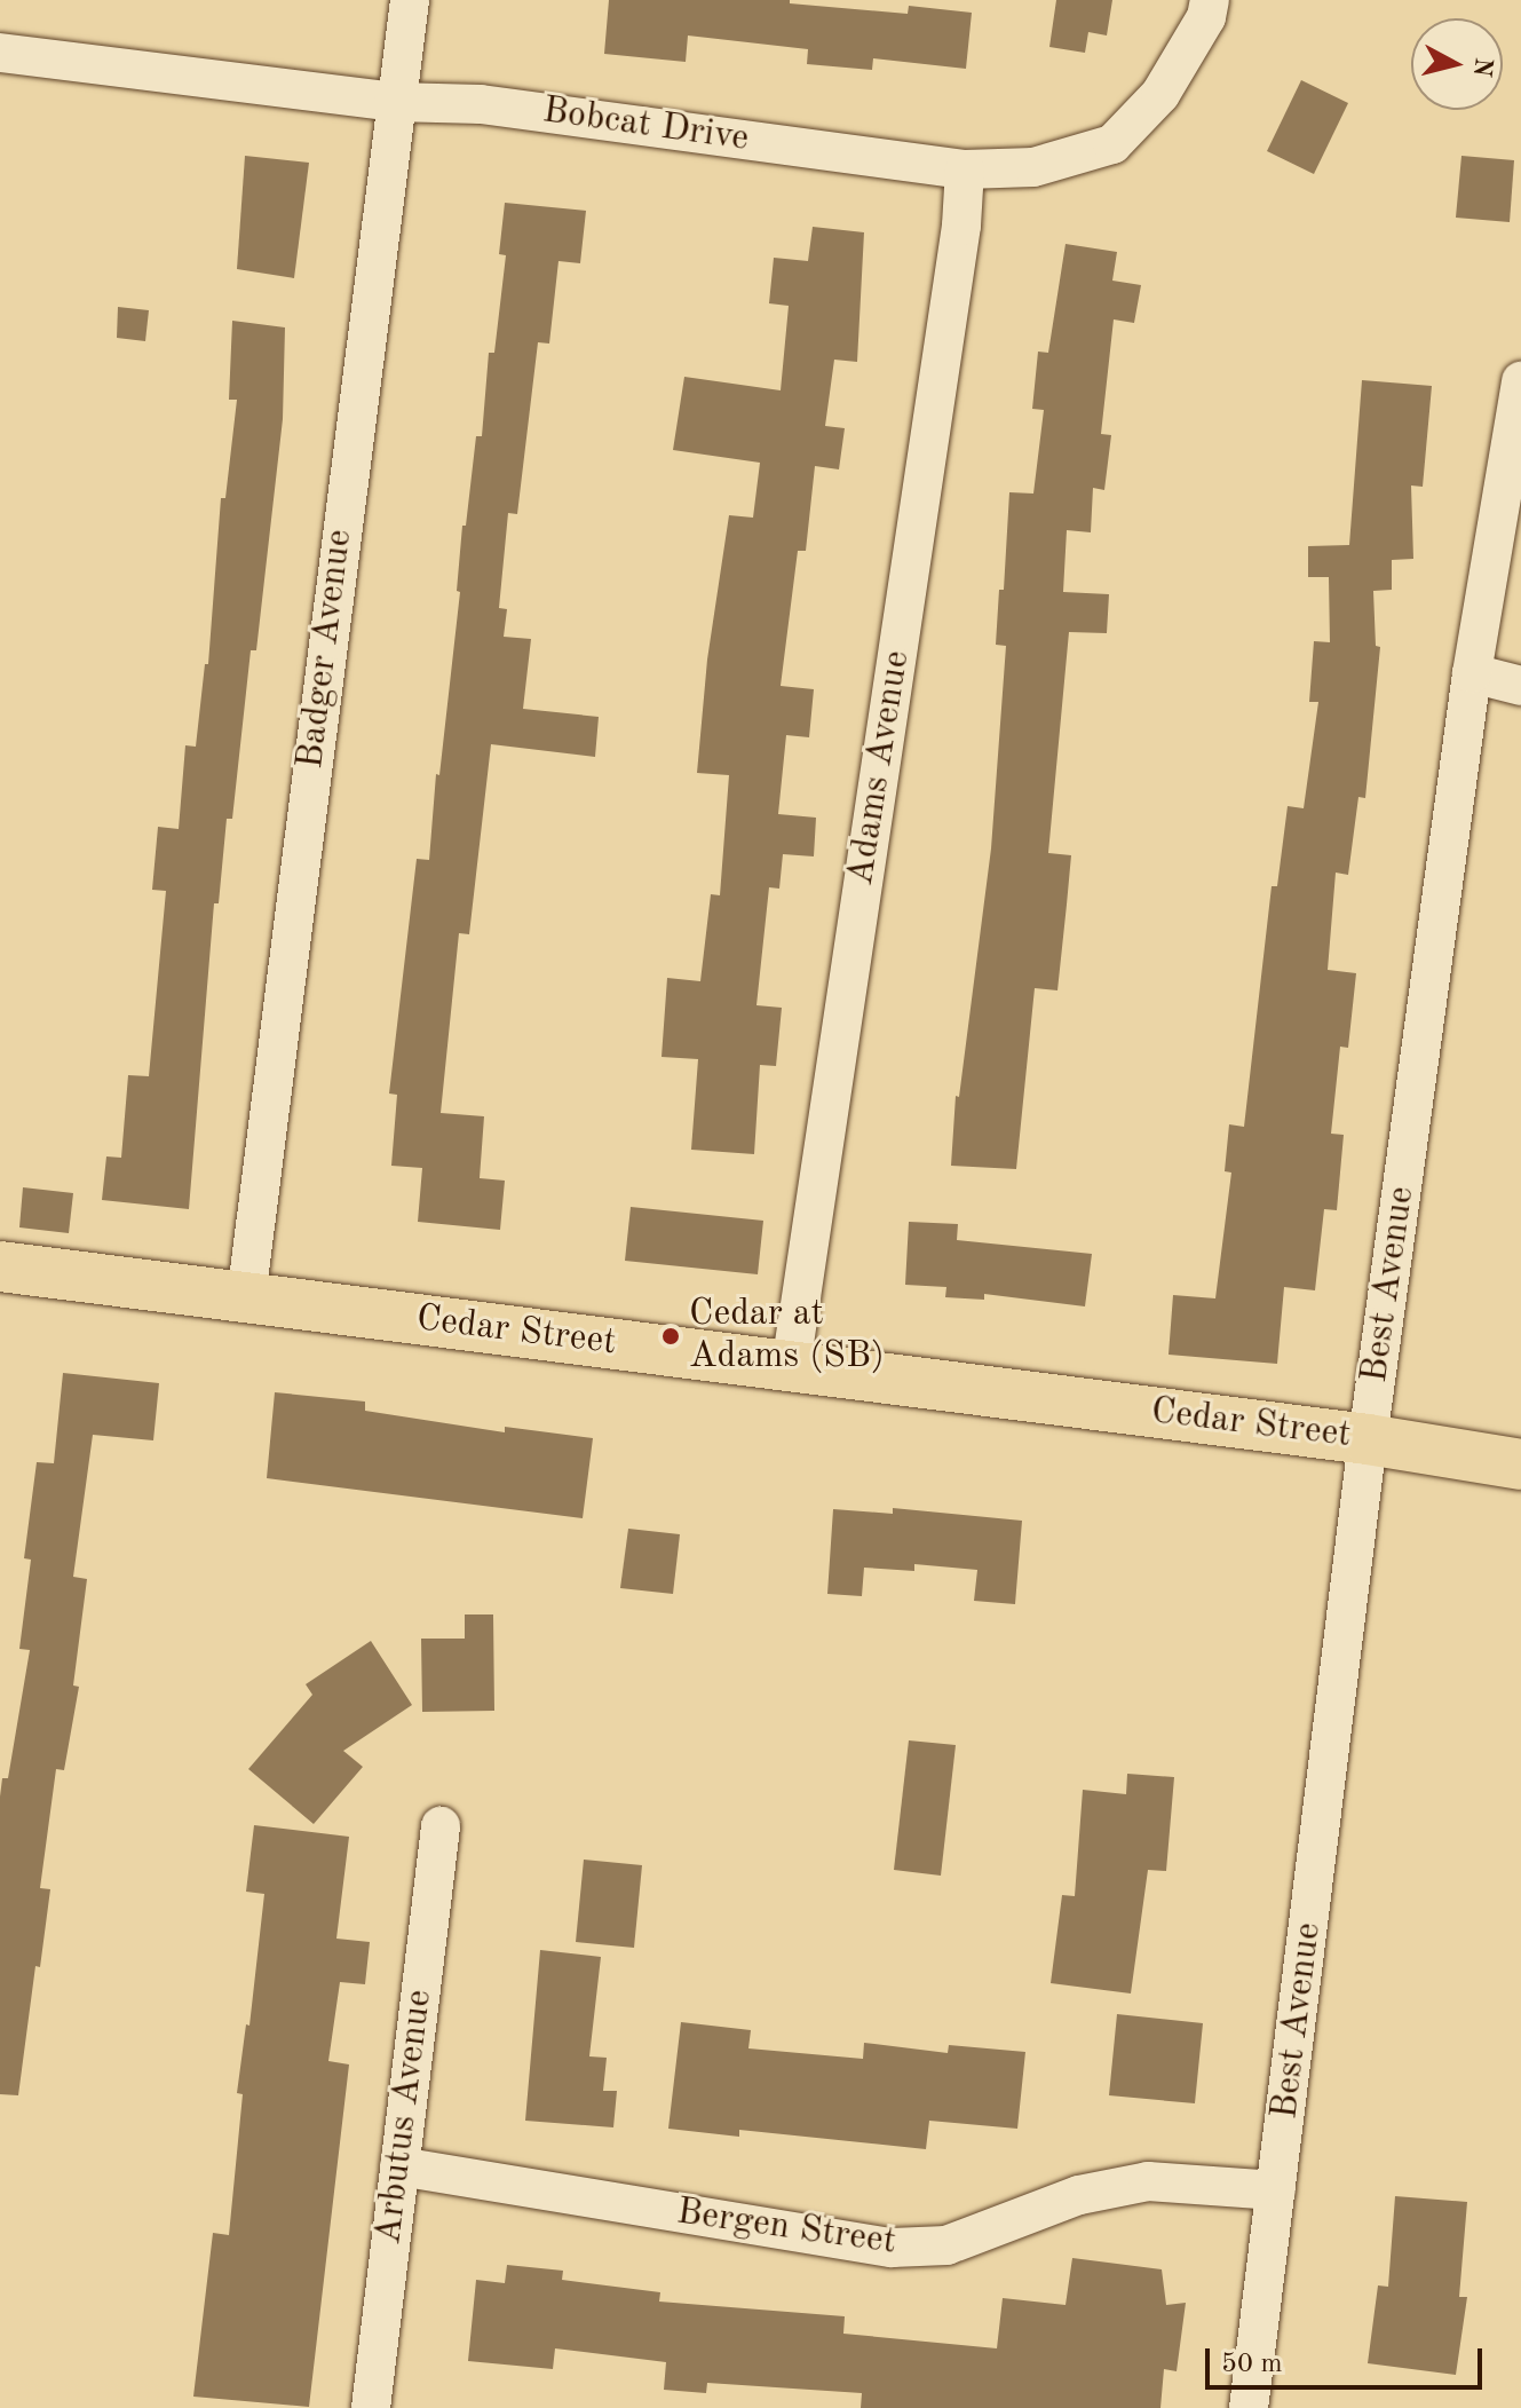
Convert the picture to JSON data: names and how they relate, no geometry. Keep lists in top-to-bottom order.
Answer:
{
  "streets": {
    "main road": ["Cedar Street"],
    "street": [
      "Bobcat Drive",
      "Badger Avenue",
      "Adams Avenue",
      "Best Avenue",
      "Arbutus Avenue",
      "Bergen Street"
    ]
  },
  "crossings": [
    ["Bobcat Drive", "Badger Avenue"],
    ["Bobcat Drive", "Adams Avenue"],
    ["Badger Avenue", "Cedar Street"],
    ["Adams Avenue", "Cedar Street"],
    ["Best Avenue", "Cedar Street"],
    ["Best Avenue", "Bergen Street"],
    ["Arbutus Avenue", "Bergen Street"]
  ],
  "places": ["Cedar at Adams (SB)"],
  "scale_bar": "50 m",
  "north": "right"
}
